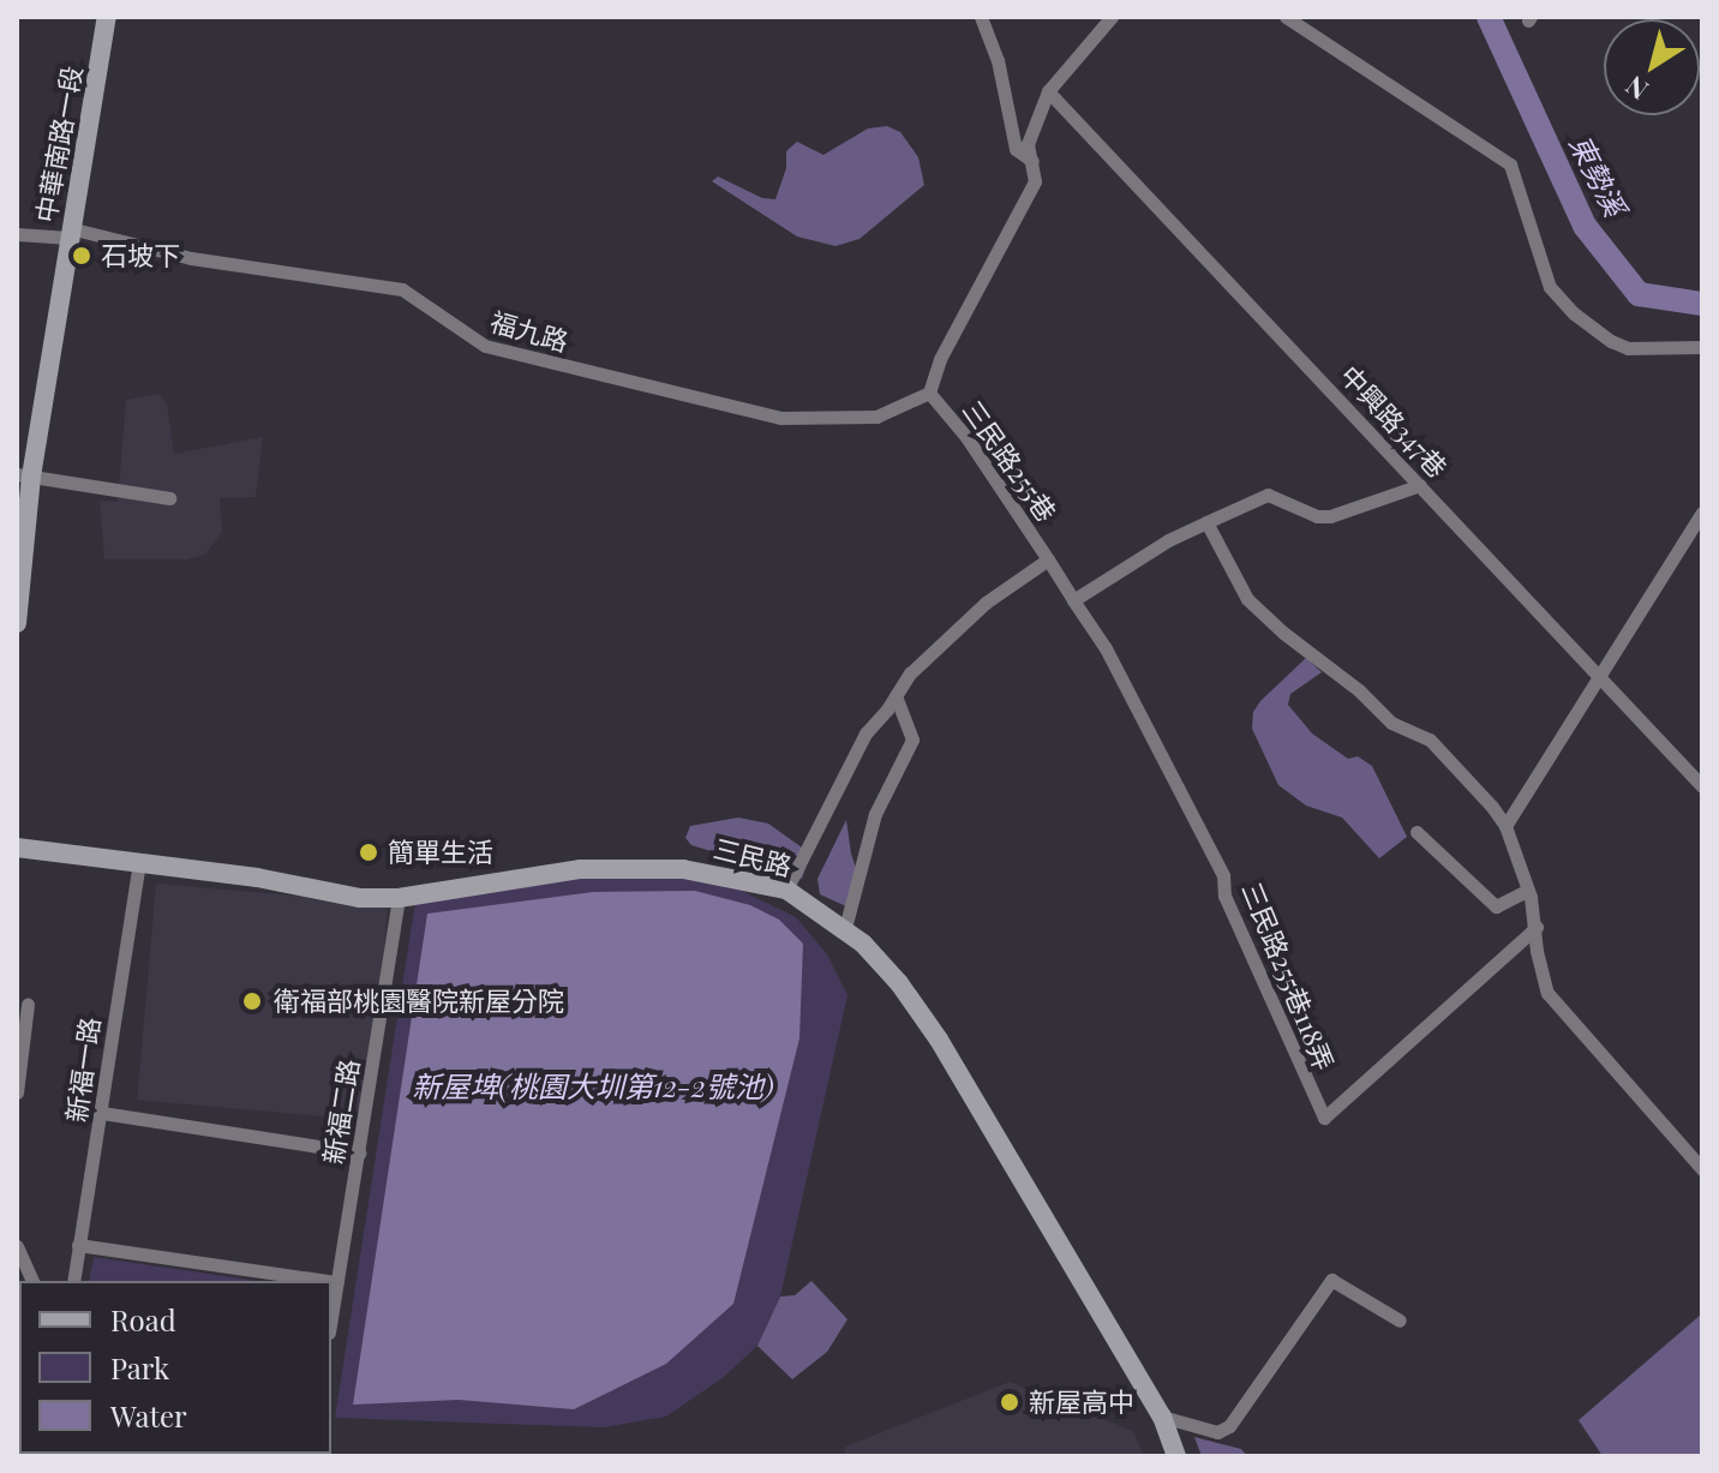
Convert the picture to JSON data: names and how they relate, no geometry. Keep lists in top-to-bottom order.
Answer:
{
  "streets": {
    "street": [
      "中華南路一段",
      "福九路",
      "中興路347巷",
      "三民路255巷",
      "三民路",
      "三民路255巷118弄",
      "新福一路",
      "新福二路"
    ]
  },
  "crossings": [
    ["中華南路一段", "福九路"],
    ["福九路", "三民路255巷"],
    ["中興路347巷", "三民路255巷"],
    ["三民路255巷", "三民路"],
    ["三民路", "新福一路"],
    ["三民路", "新福二路"]
  ],
  "water": ["東勢溪", "新屋埤(桃園大圳第12-2號池)"],
  "places": [
    "石坡下",
    "簡單生活",
    "衛福部桃園醫院新屋分院",
    "新屋高中"
  ],
  "legend": ["Road", "Park", "Water"],
  "north": "bottom left"
}
